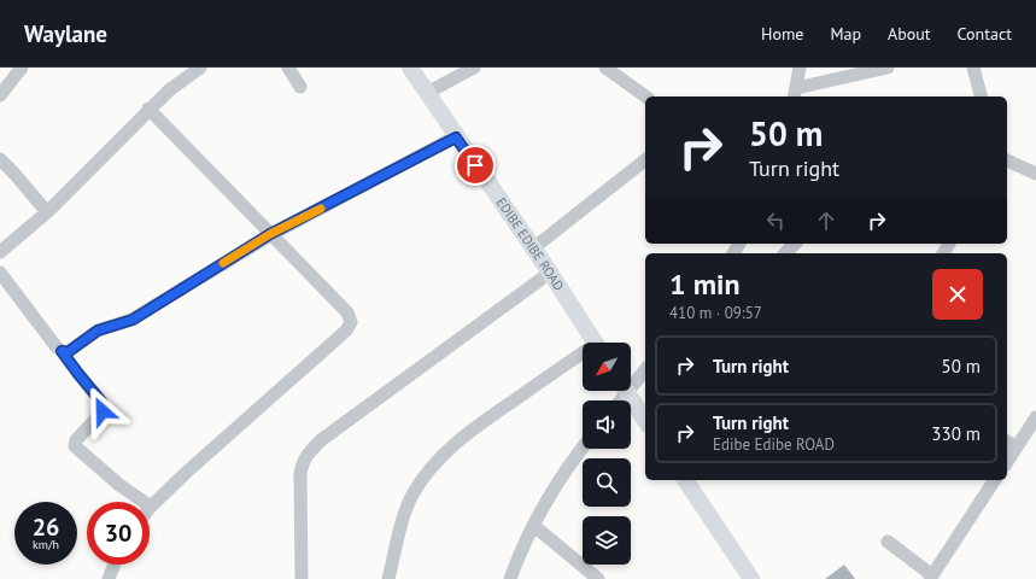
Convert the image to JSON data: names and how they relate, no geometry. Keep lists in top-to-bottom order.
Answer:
{
  "streets": {
    "main road": ["EDIBE EDIBE ROAD"]
  },
  "north": "bottom left",
  "page": {
    "header": "Waylane",
    "nav": [
      "Home",
      "Map",
      "About",
      "Contact"
    ],
    "turn": ["50 m", "Turn right"],
    "heading": ["1 min", "410 m · 09:57"],
    "list": [
      {
        "name": "Turn right",
        "value": "50 m"
      },
      {
        "name": "Turn right",
        "note": "Edibe Edibe ROAD",
        "value": "330 m"
      }
    ],
    "speed": "26 km/h",
    "limit": "30"
  }
}
